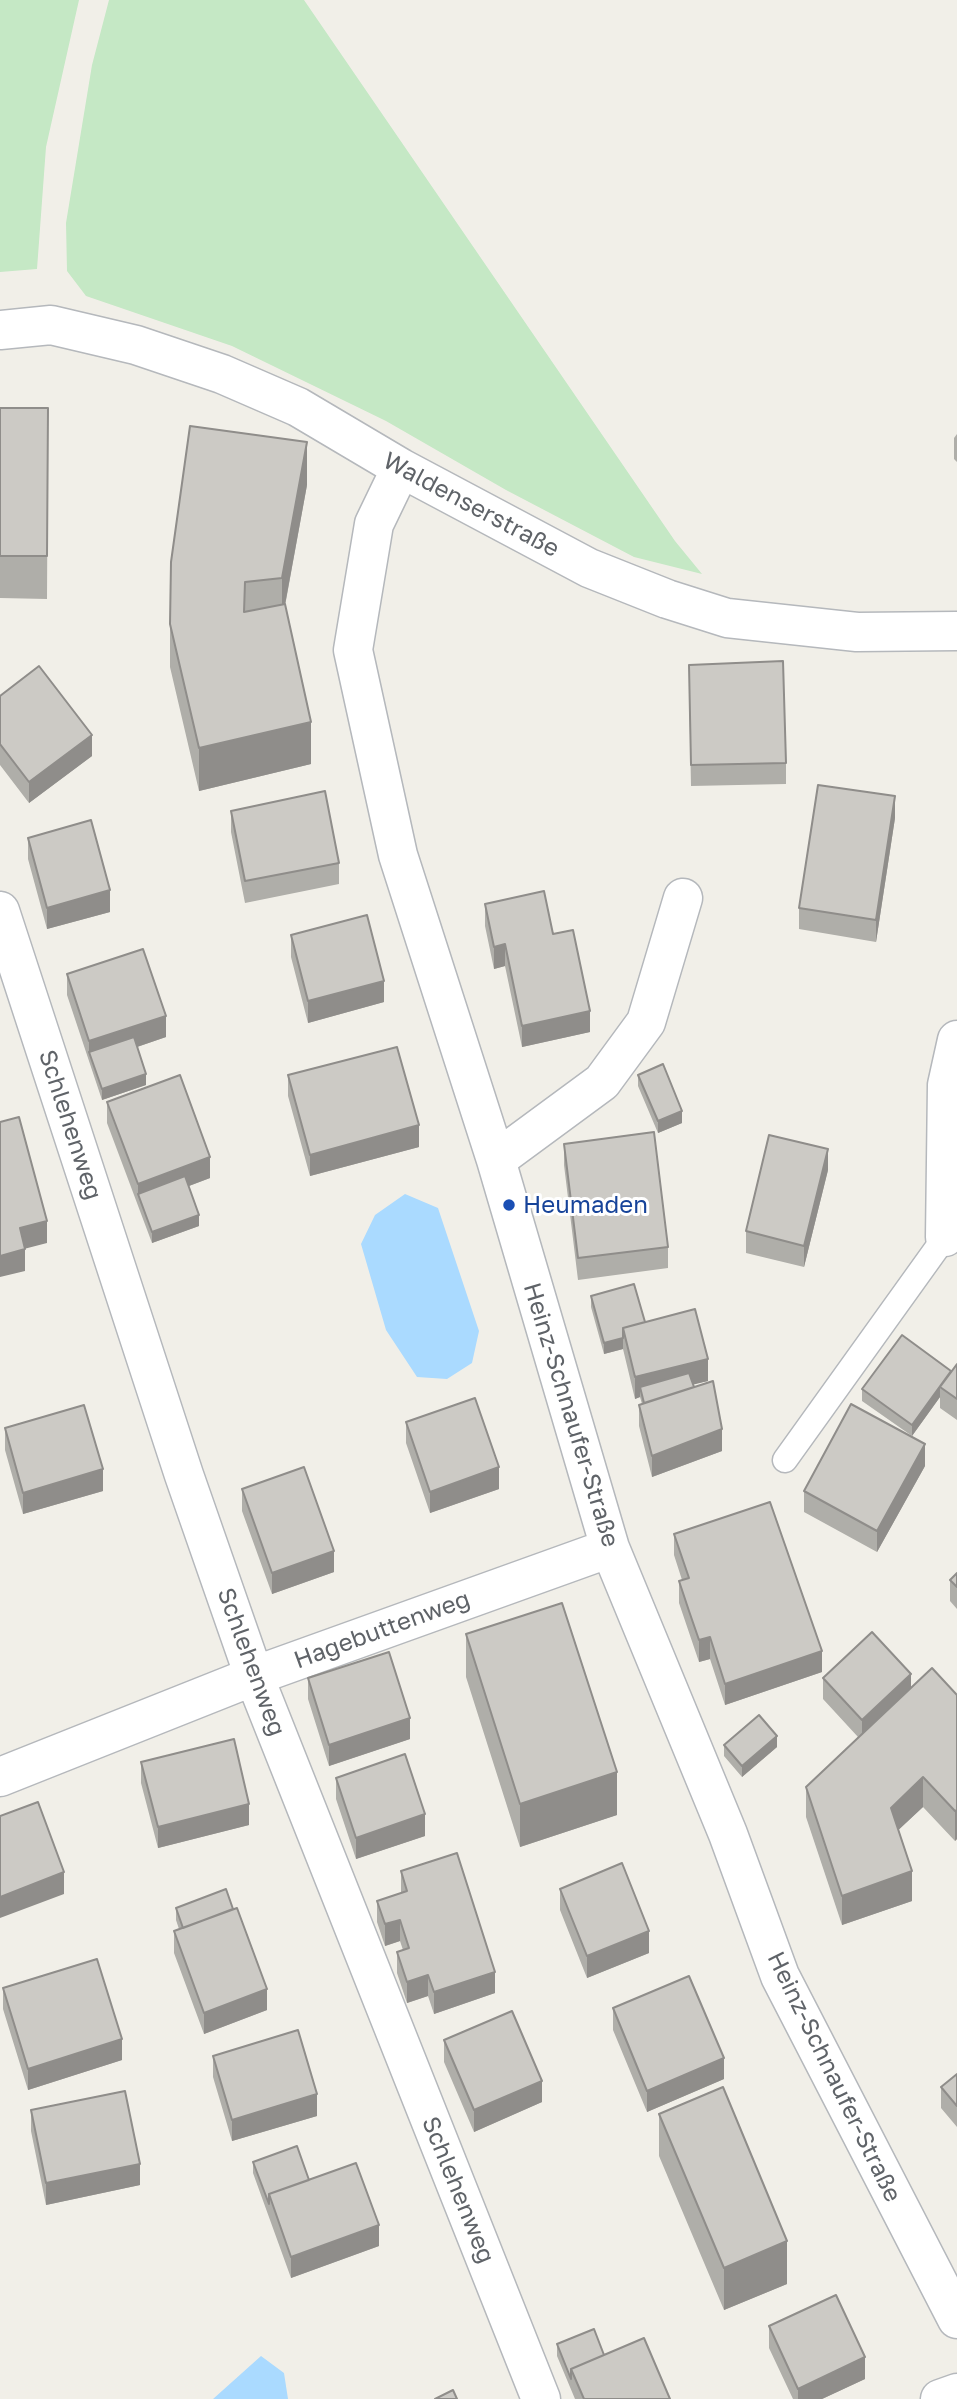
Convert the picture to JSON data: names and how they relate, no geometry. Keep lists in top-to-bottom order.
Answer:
{
  "streets": {
    "street": [
      "Waldenserstraße",
      "Schlehenweg",
      "Heinz-Schnaufer-Straße",
      "Hagebuttenweg"
    ]
  },
  "crossings": [
    ["Waldenserstraße", "Heinz-Schnaufer-Straße"],
    ["Schlehenweg", "Hagebuttenweg"],
    ["Heinz-Schnaufer-Straße", "Hagebuttenweg"]
  ],
  "places": ["Heumaden"]
}
